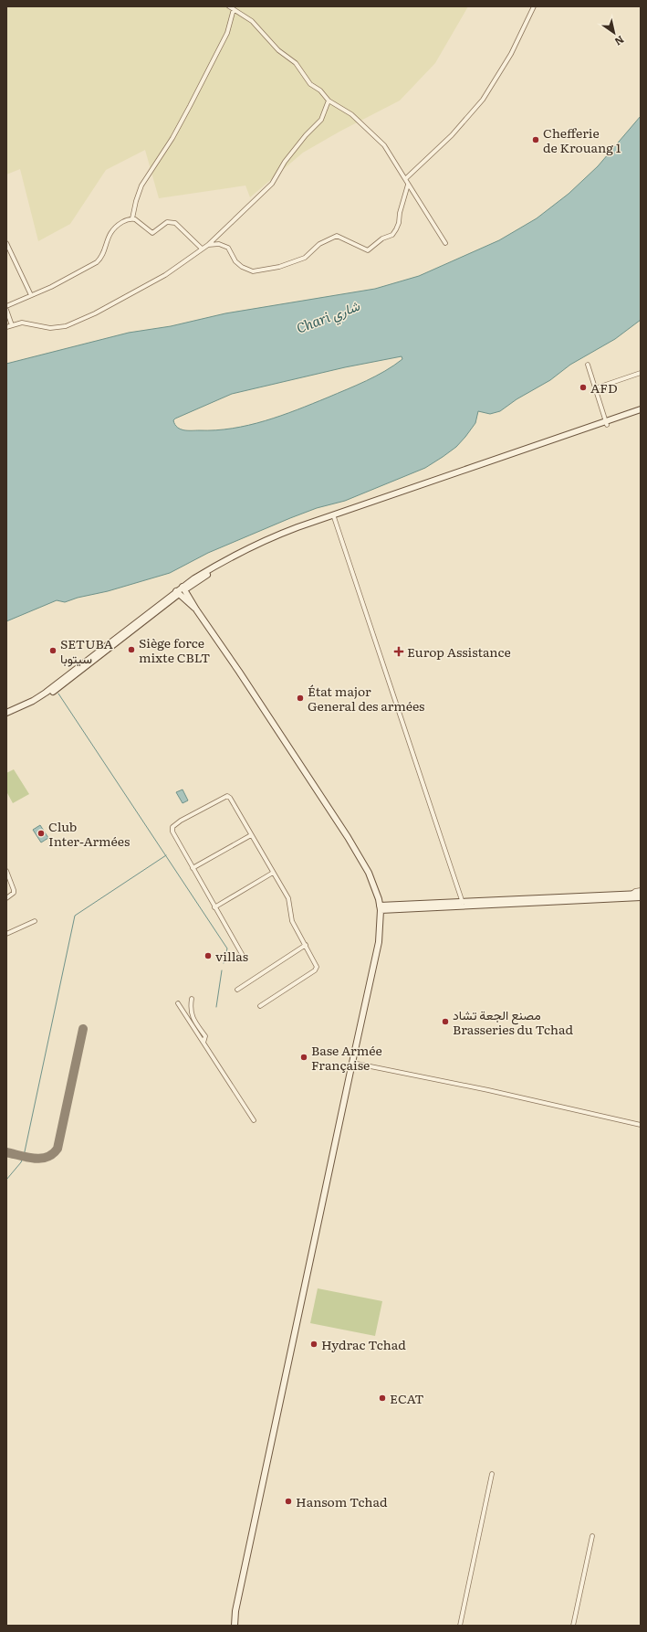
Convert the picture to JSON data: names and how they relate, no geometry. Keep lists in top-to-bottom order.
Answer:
{
  "water": ["Chari شاري"],
  "places": {
    "other": [
      "Chefferie de Krouang 1",
      "AFD",
      "Siège force mixte CBLT",
      "SETUBA سيتوبا",
      "État major General des armées",
      "Club Inter-Armées",
      "villas",
      "مصنع الجعة تشاد Brasseries du Tchad",
      "Base Armée Française",
      "Hydrac Tchad",
      "ECAT",
      "Hansom Tchad"
    ],
    "health": ["Europ Assistance"]
  },
  "north": "bottom right"
}
